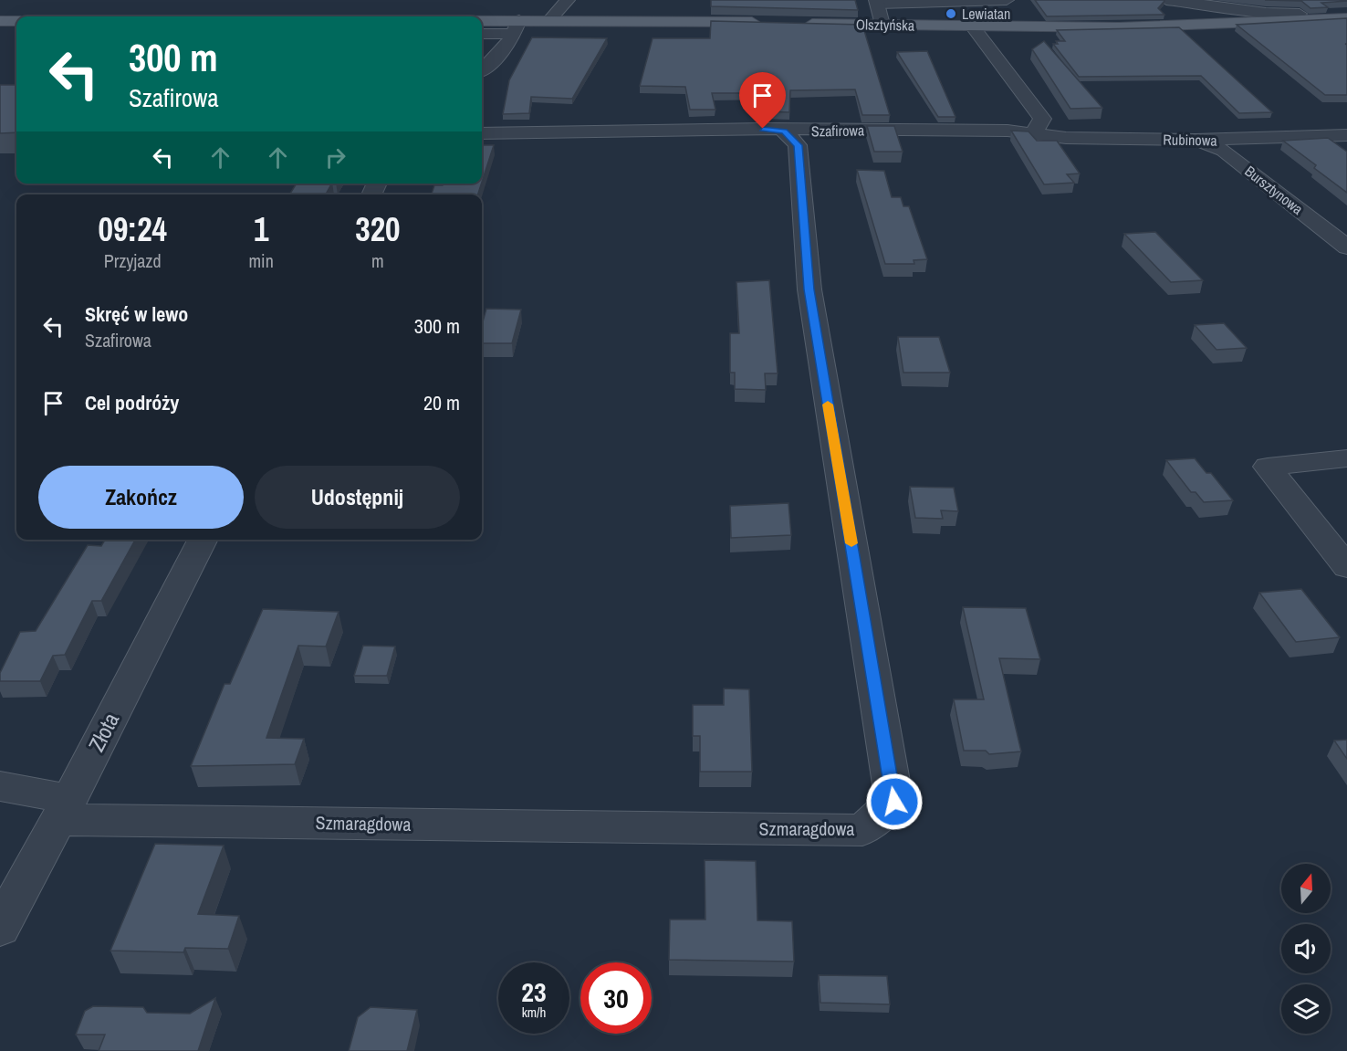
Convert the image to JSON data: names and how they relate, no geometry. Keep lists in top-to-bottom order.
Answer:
{
  "streets": {
    "main road": ["Olsztyńska"],
    "street": [
      "Szafirowa",
      "Rubinowa",
      "Bursztynowa",
      "Złota",
      "Szmaragdowa"
    ]
  },
  "crossings": [
    ["Szafirowa", "Rubinowa"],
    ["Szafirowa", "Szmaragdowa"],
    ["Rubinowa", "Bursztynowa"],
    ["Złota", "Szmaragdowa"]
  ],
  "places": ["Lewiatan"],
  "north": "top",
  "page": {
    "turn": ["300 m", "Szafirowa"],
    "eta": [
      "09:24",
      "Przyjazd",
      "1",
      "min",
      "320",
      "m"
    ],
    "list": [
      {
        "name": "Skręć w lewo",
        "note": "Szafirowa",
        "value": "300 m"
      },
      {
        "name": "Cel podróży",
        "value": "20 m"
      }
    ],
    "buttons": ["Zakończ", "Udostępnij"],
    "speed": "23 km/h",
    "limit": "30"
  }
}
